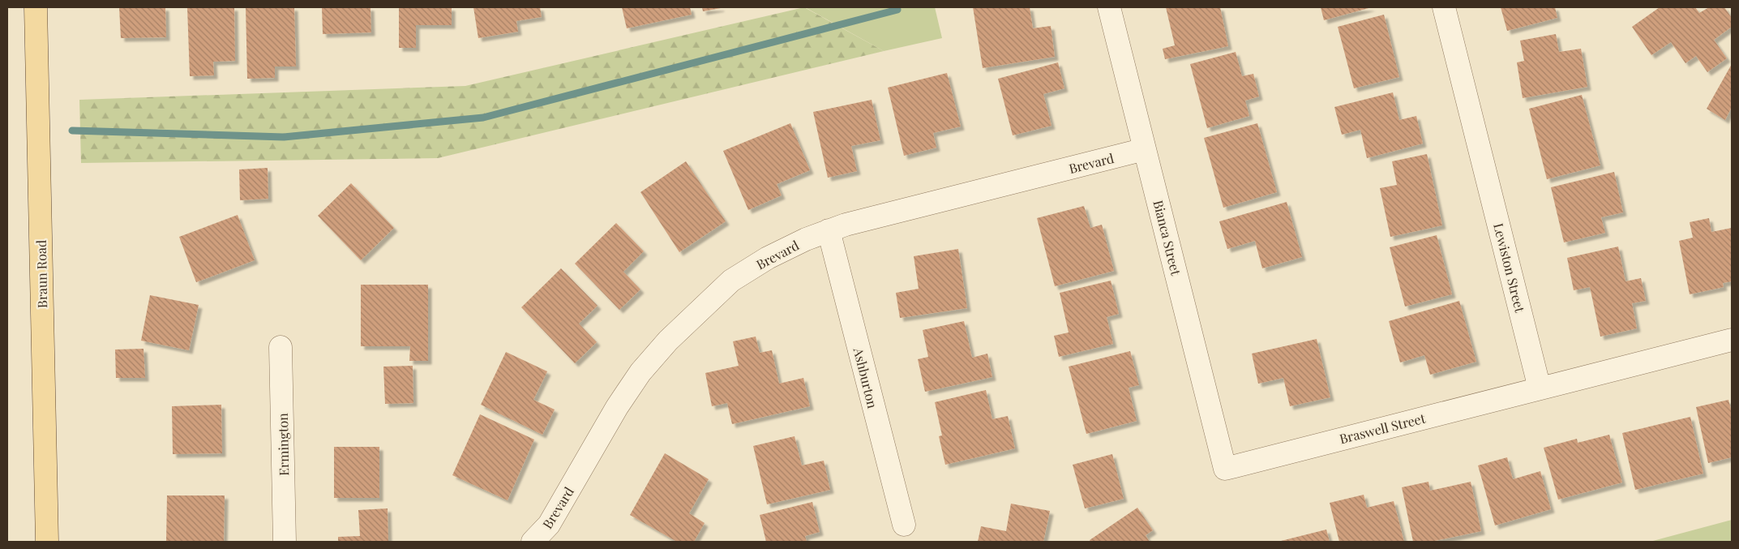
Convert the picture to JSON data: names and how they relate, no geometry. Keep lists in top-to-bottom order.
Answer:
{
  "streets": {
    "main road": ["Braun Road"],
    "street": [
      "Brevard",
      "Bianca Street",
      "Lewiston Street",
      "Ashburton",
      "Braswell Street",
      "Ermington"
    ]
  },
  "crossings": [
    ["Brevard", "Bianca Street"],
    ["Brevard", "Ashburton"],
    ["Bianca Street", "Braswell Street"],
    ["Lewiston Street", "Braswell Street"]
  ]
}
